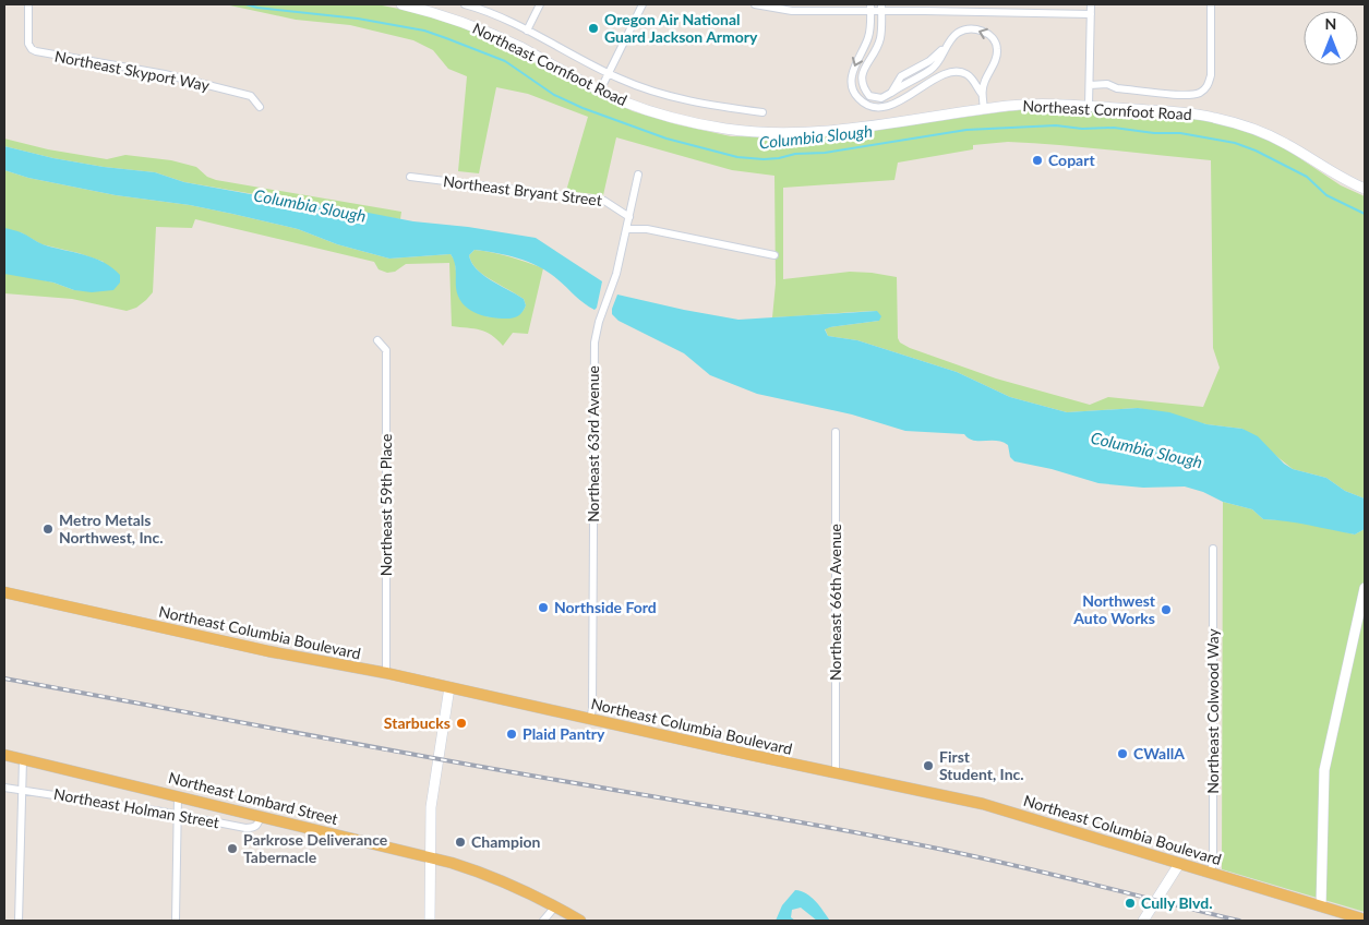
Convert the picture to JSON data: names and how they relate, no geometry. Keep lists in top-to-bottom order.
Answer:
{
  "streets": {
    "main road": ["Northeast Columbia Boulevard", "Northeast Lombard Street"],
    "street": [
      "Northeast Cornfoot Road",
      "Northeast Skyport Way",
      "Northeast Bryant Street",
      "Northeast 63rd Avenue",
      "Northeast 59th Place",
      "Northeast 66th Avenue",
      "Northeast Colwood Way",
      "Northeast Holman Street"
    ]
  },
  "crossings": [
    ["Northeast Bryant Street", "Northeast 63rd Avenue"],
    ["Northeast 63rd Avenue", "Northeast Columbia Boulevard"],
    ["Northeast 59th Place", "Northeast Columbia Boulevard"],
    ["Northeast 66th Avenue", "Northeast Columbia Boulevard"],
    ["Northeast Columbia Boulevard", "Northeast Colwood Way"],
    ["Northeast Lombard Street", "Northeast Holman Street"]
  ],
  "water": ["Columbia Slough"],
  "places": [
    "Oregon Air National Guard Jackson Armory",
    "Copart",
    "Metro Metals Northwest, Inc.",
    "Northside Ford",
    "Northwest Auto Works",
    "Starbucks",
    "Plaid Pantry",
    "CWallA",
    "First Student, Inc.",
    "Champion",
    "Parkrose Deliverance Tabernacle",
    "Cully Blvd."
  ],
  "north": "top"
}
